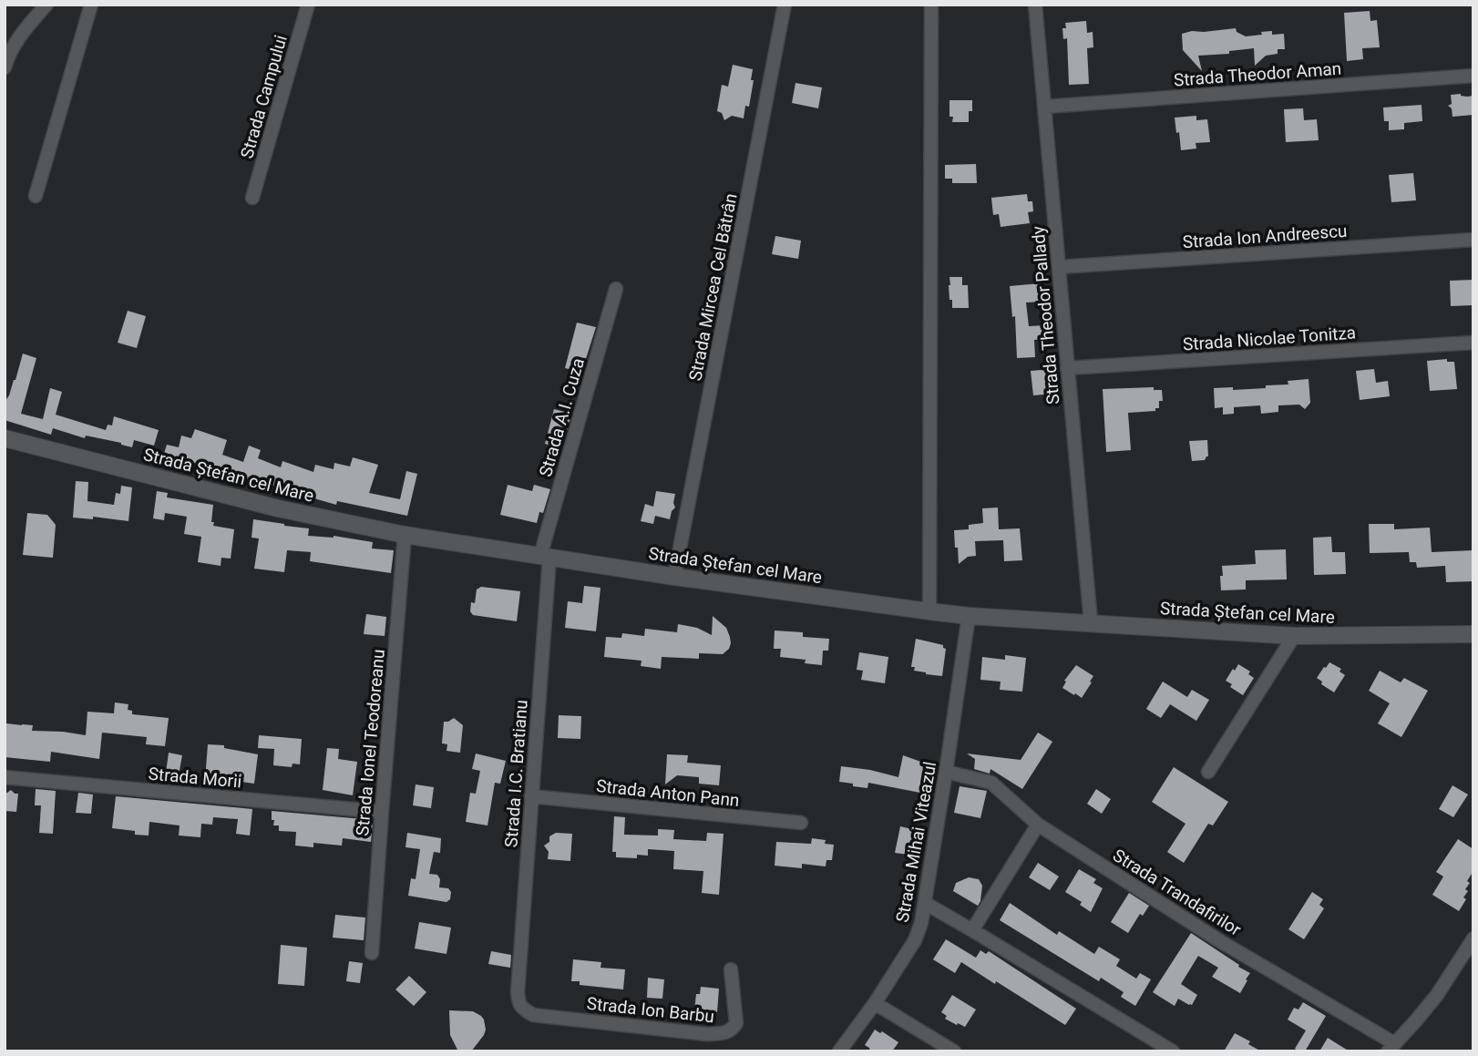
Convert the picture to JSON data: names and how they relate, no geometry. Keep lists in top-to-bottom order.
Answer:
{
  "streets": {
    "street": [
      "Strada Theodor Aman",
      "Strada Campului",
      "Strada Ion Andreescu",
      "Strada Mircea Cel Bătrân",
      "Strada Theodor Pallady",
      "Strada Nicolae Tonitza",
      "Strada A.I. Cuza",
      "Strada Ștefan cel Mare",
      "Strada Ionel Teodoreanu",
      "Strada I.C. Bratianu",
      "Strada Morii",
      "Strada Anton Pann",
      "Strada Mihai Viteazul",
      "Strada Trandafirilor",
      "Strada Ion Barbu"
    ]
  },
  "crossings": [
    ["Strada Theodor Aman", "Strada Theodor Pallady"],
    ["Strada Ion Andreescu", "Strada Theodor Pallady"],
    ["Strada Mircea Cel Bătrân", "Strada Ștefan cel Mare"],
    ["Strada Theodor Pallady", "Strada Nicolae Tonitza"],
    ["Strada Theodor Pallady", "Strada Ștefan cel Mare"],
    ["Strada A.I. Cuza", "Strada Ștefan cel Mare"],
    ["Strada A.I. Cuza", "Strada I.C. Bratianu"],
    ["Strada Ștefan cel Mare", "Strada Ionel Teodoreanu"],
    ["Strada Ștefan cel Mare", "Strada I.C. Bratianu"],
    ["Strada Ștefan cel Mare", "Strada Mihai Viteazul"],
    ["Strada Ionel Teodoreanu", "Strada Morii"],
    ["Strada I.C. Bratianu", "Strada Anton Pann"],
    ["Strada I.C. Bratianu", "Strada Ion Barbu"],
    ["Strada Mihai Viteazul", "Strada Trandafirilor"]
  ]
}
